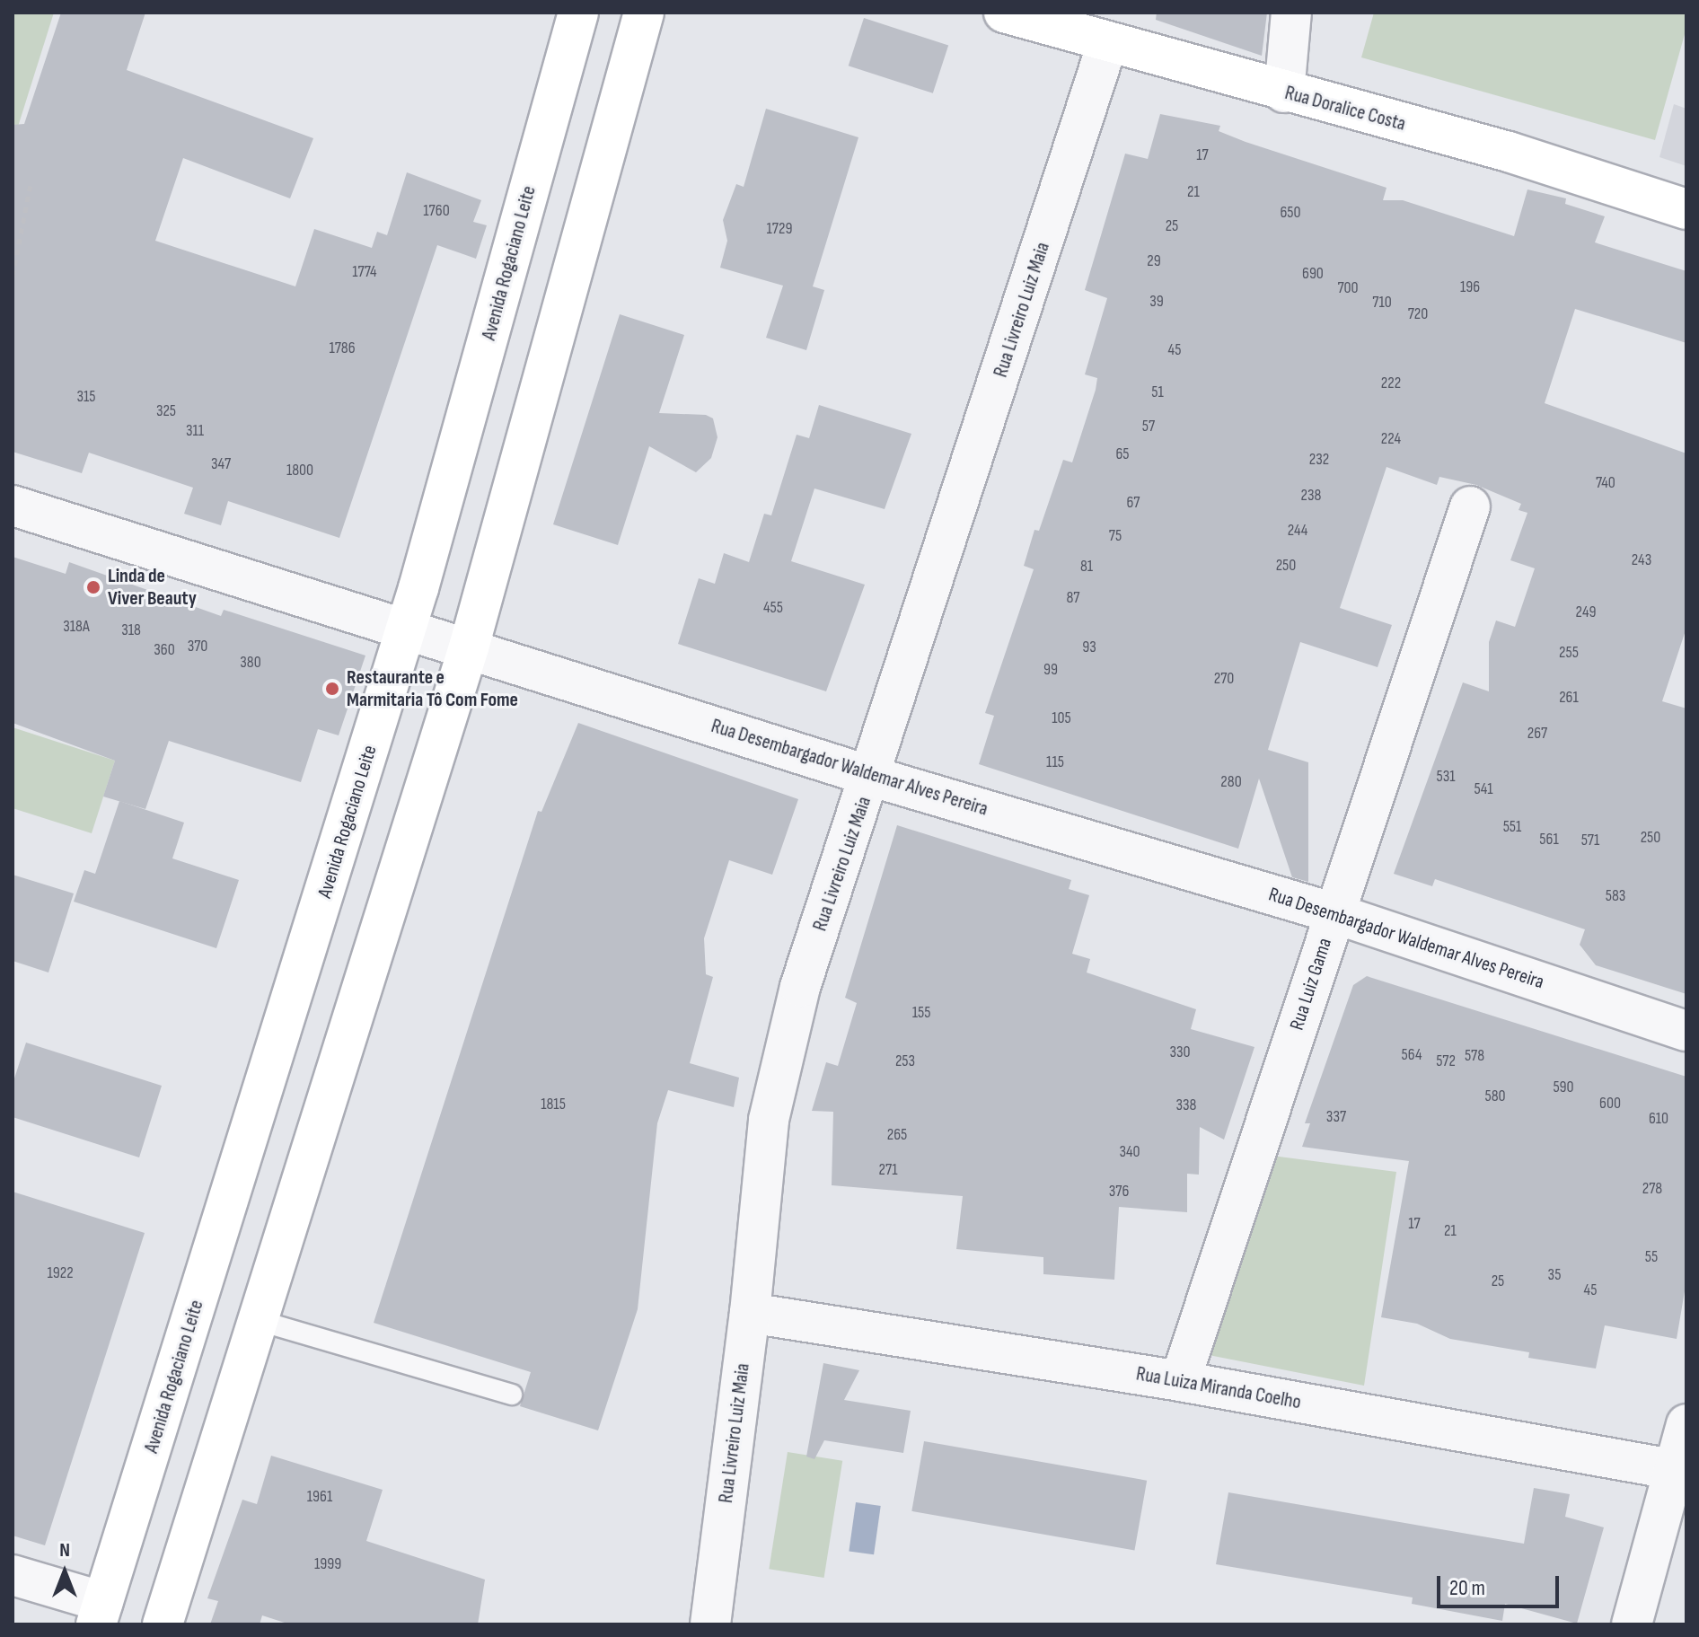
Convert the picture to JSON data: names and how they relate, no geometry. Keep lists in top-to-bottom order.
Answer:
{
  "streets": {
    "main road": ["Rua Doralice Costa", "Avenida Rogaciano Leite"],
    "street": [
      "Rua Livreiro Luiz Maia",
      "Rua Desembargador Waldemar Alves Pereira",
      "Rua Luiz Gama",
      "Rua Luiza Miranda Coelho"
    ]
  },
  "crossings": [
    ["Rua Doralice Costa", "Rua Livreiro Luiz Maia"],
    ["Avenida Rogaciano Leite", "Rua Desembargador Waldemar Alves Pereira"],
    ["Rua Livreiro Luiz Maia", "Rua Desembargador Waldemar Alves Pereira"],
    ["Rua Livreiro Luiz Maia", "Rua Luiza Miranda Coelho"],
    ["Rua Desembargador Waldemar Alves Pereira", "Rua Luiz Gama"],
    ["Rua Luiz Gama", "Rua Luiza Miranda Coelho"]
  ],
  "places": ["Linda de Viver Beauty", "Restaurante e Marmitaria Tô Com Fome"],
  "house_numbers": [
    "17",
    "21",
    "1760",
    "650",
    "25",
    "1729",
    "29",
    "1774",
    "690",
    "196",
    "700",
    "39",
    "710",
    "720",
    "1786",
    "45",
    "222",
    "51",
    "315",
    "325",
    "57",
    "311",
    "224",
    "65",
    "232",
    "347",
    "1800",
    "740",
    "238",
    "67",
    "244",
    "75",
    "243",
    "250",
    "81",
    "87",
    "455",
    "249",
    "318A",
    "318",
    "370",
    "93",
    "360",
    "255",
    "380",
    "99",
    "270",
    "261",
    "105",
    "267",
    "115",
    "531",
    "280",
    "541",
    "551",
    "250",
    "561",
    "571",
    "583",
    "155",
    "330",
    "564",
    "578",
    "253",
    "572",
    "590",
    "580",
    "600",
    "1815",
    "338",
    "337",
    "610",
    "265",
    "340",
    "271",
    "278",
    "376",
    "17",
    "21",
    "55",
    "1922",
    "35",
    "25",
    "45",
    "1961",
    "1999"
  ],
  "scale_bar": "20 m",
  "north": "top"
}
